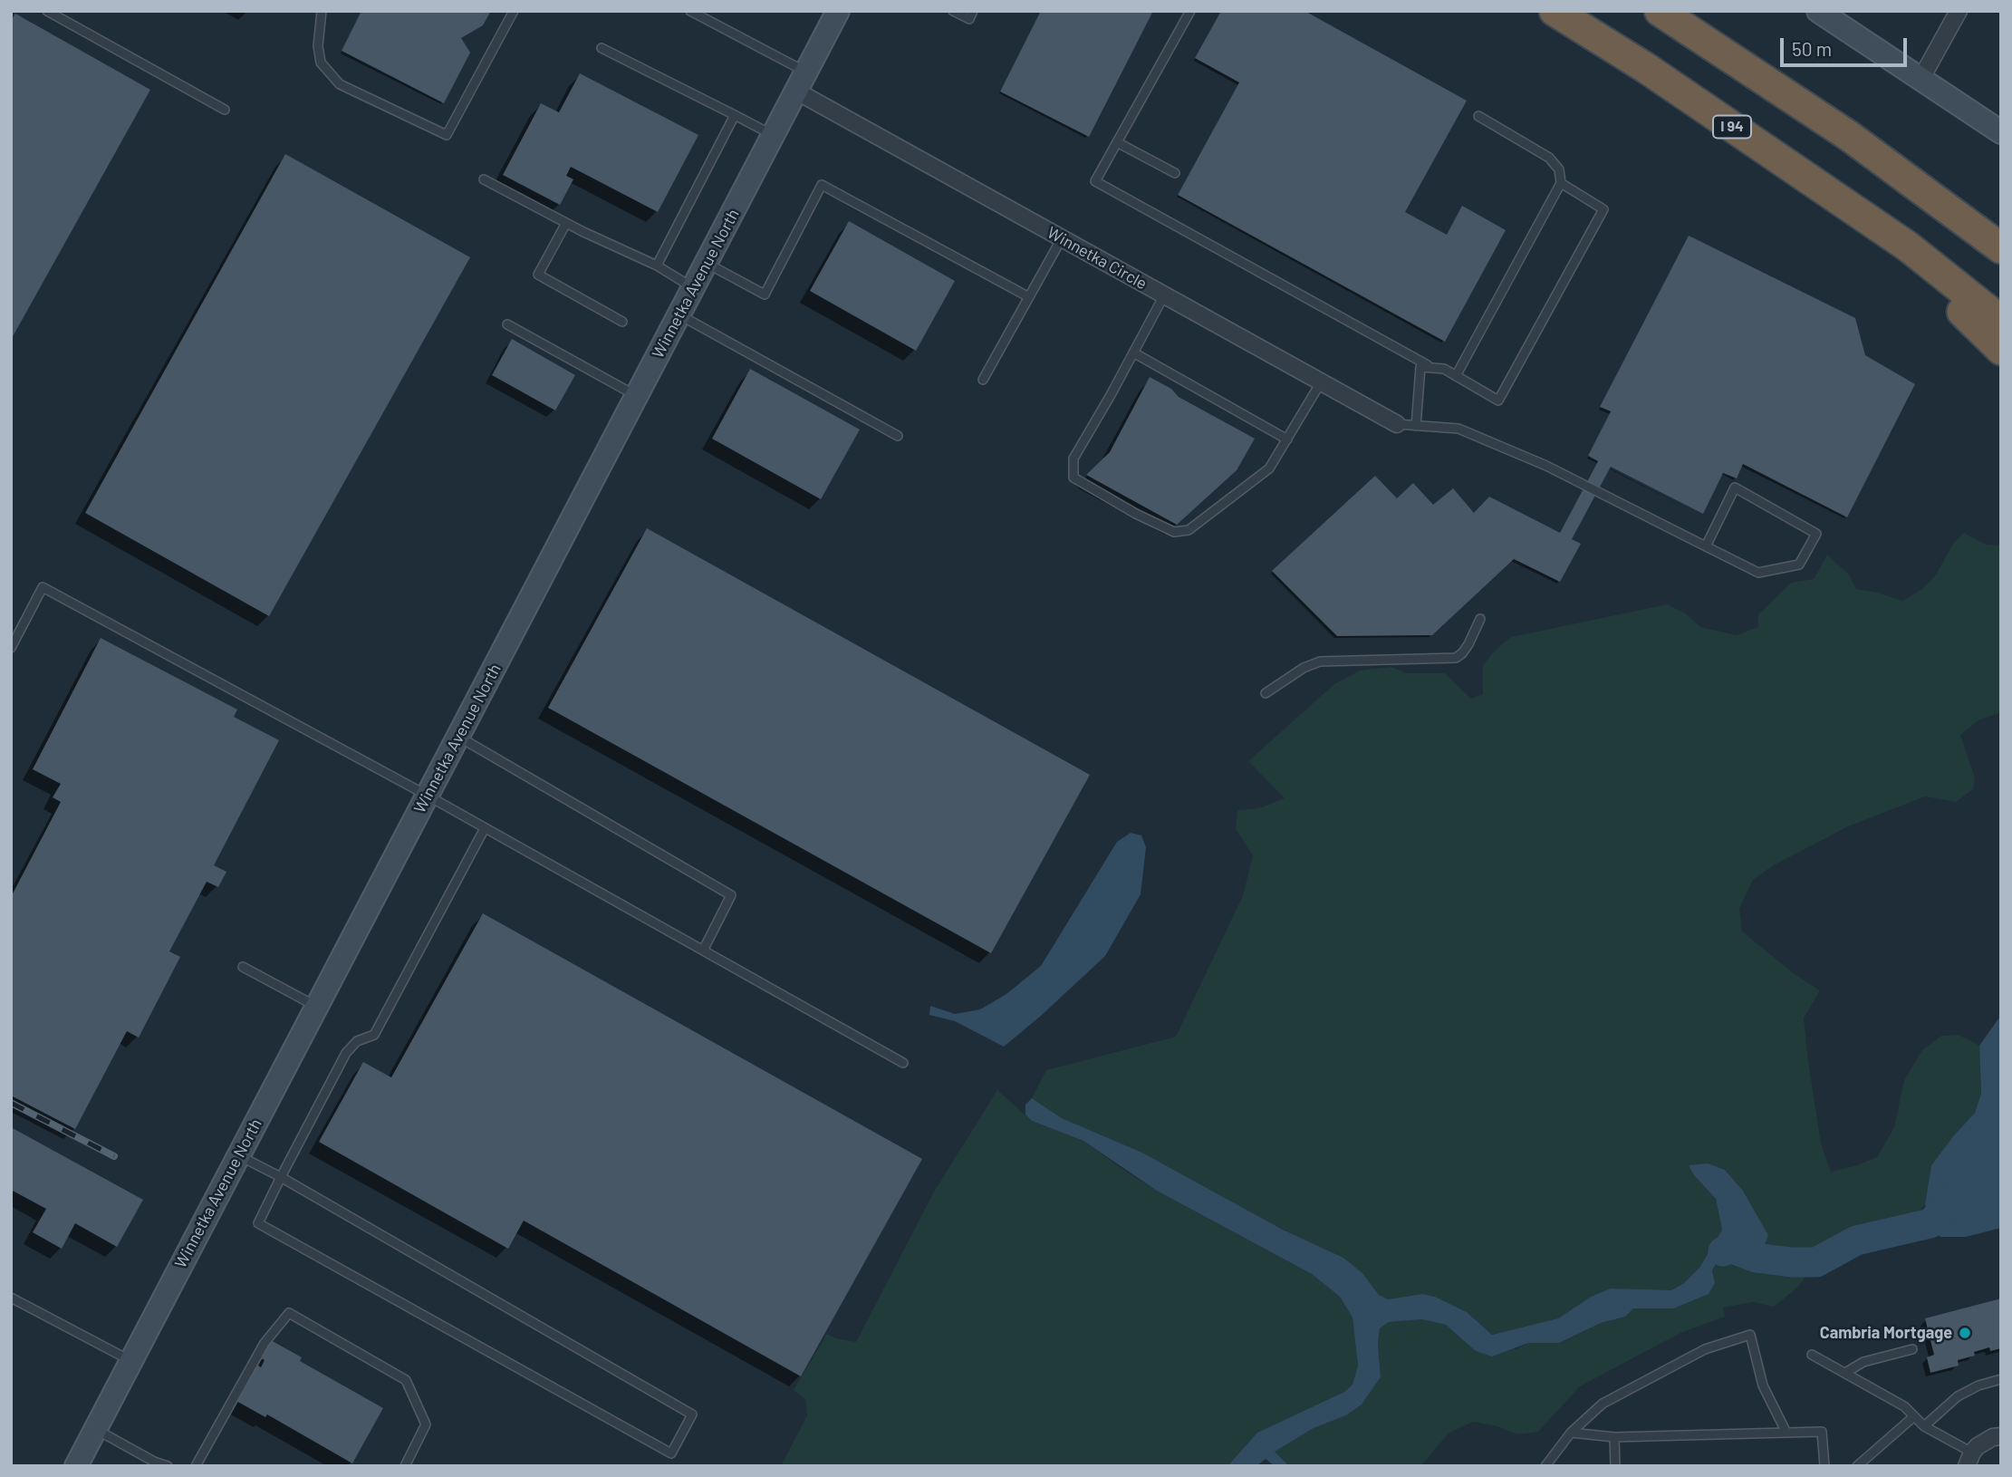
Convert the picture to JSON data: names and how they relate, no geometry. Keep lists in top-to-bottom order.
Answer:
{
  "streets": {
    "highway": ["I 94"],
    "street": ["Winnetka Circle", "Winnetka Avenue North"]
  },
  "crossings": [
    ["Winnetka Circle", "Winnetka Avenue North"]
  ],
  "places": ["Cambria Mortgage"],
  "scale_bar": "50 m"
}
